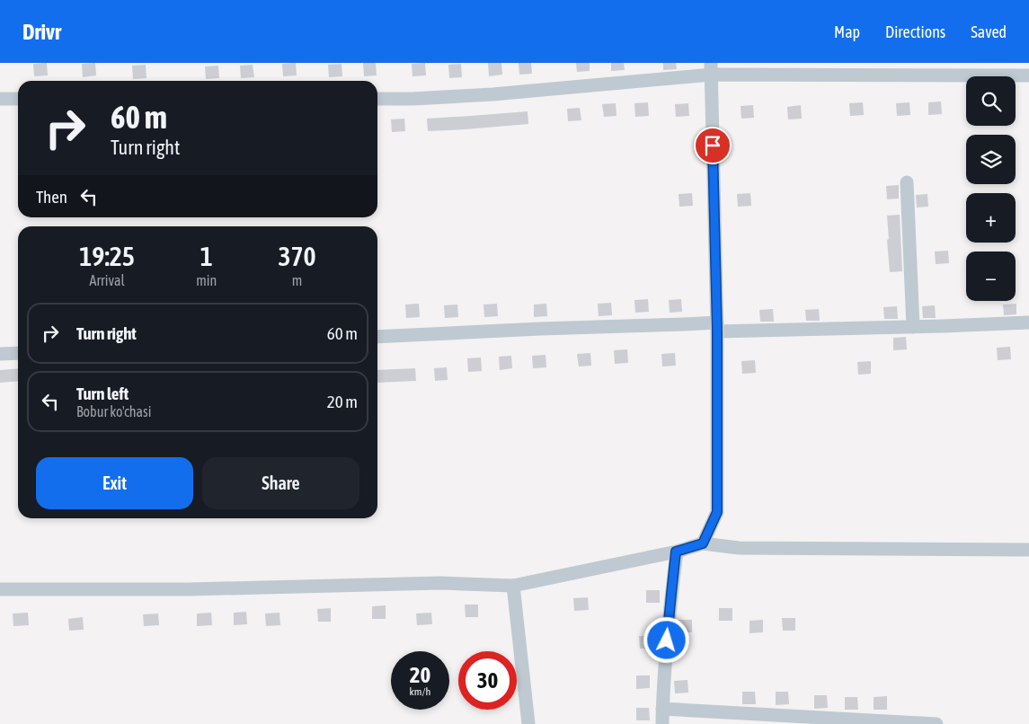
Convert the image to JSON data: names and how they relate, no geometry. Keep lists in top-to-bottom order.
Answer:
{
  "page": {
    "header": "Drivr",
    "nav": ["Map", "Directions", "Saved"],
    "map_buttons": ["+", "−"],
    "turn": ["60 m", "Turn right"],
    "then": "Then",
    "eta": [
      "19:25",
      "Arrival",
      "1",
      "min",
      "370",
      "m"
    ],
    "list": [
      {
        "name": "Turn right",
        "value": "60 m"
      },
      {
        "name": "Turn left",
        "note": "Bobur ko'chasi",
        "value": "20 m"
      }
    ],
    "buttons": ["Exit", "Share"],
    "speed": "20 km/h",
    "limit": "30"
  }
}
